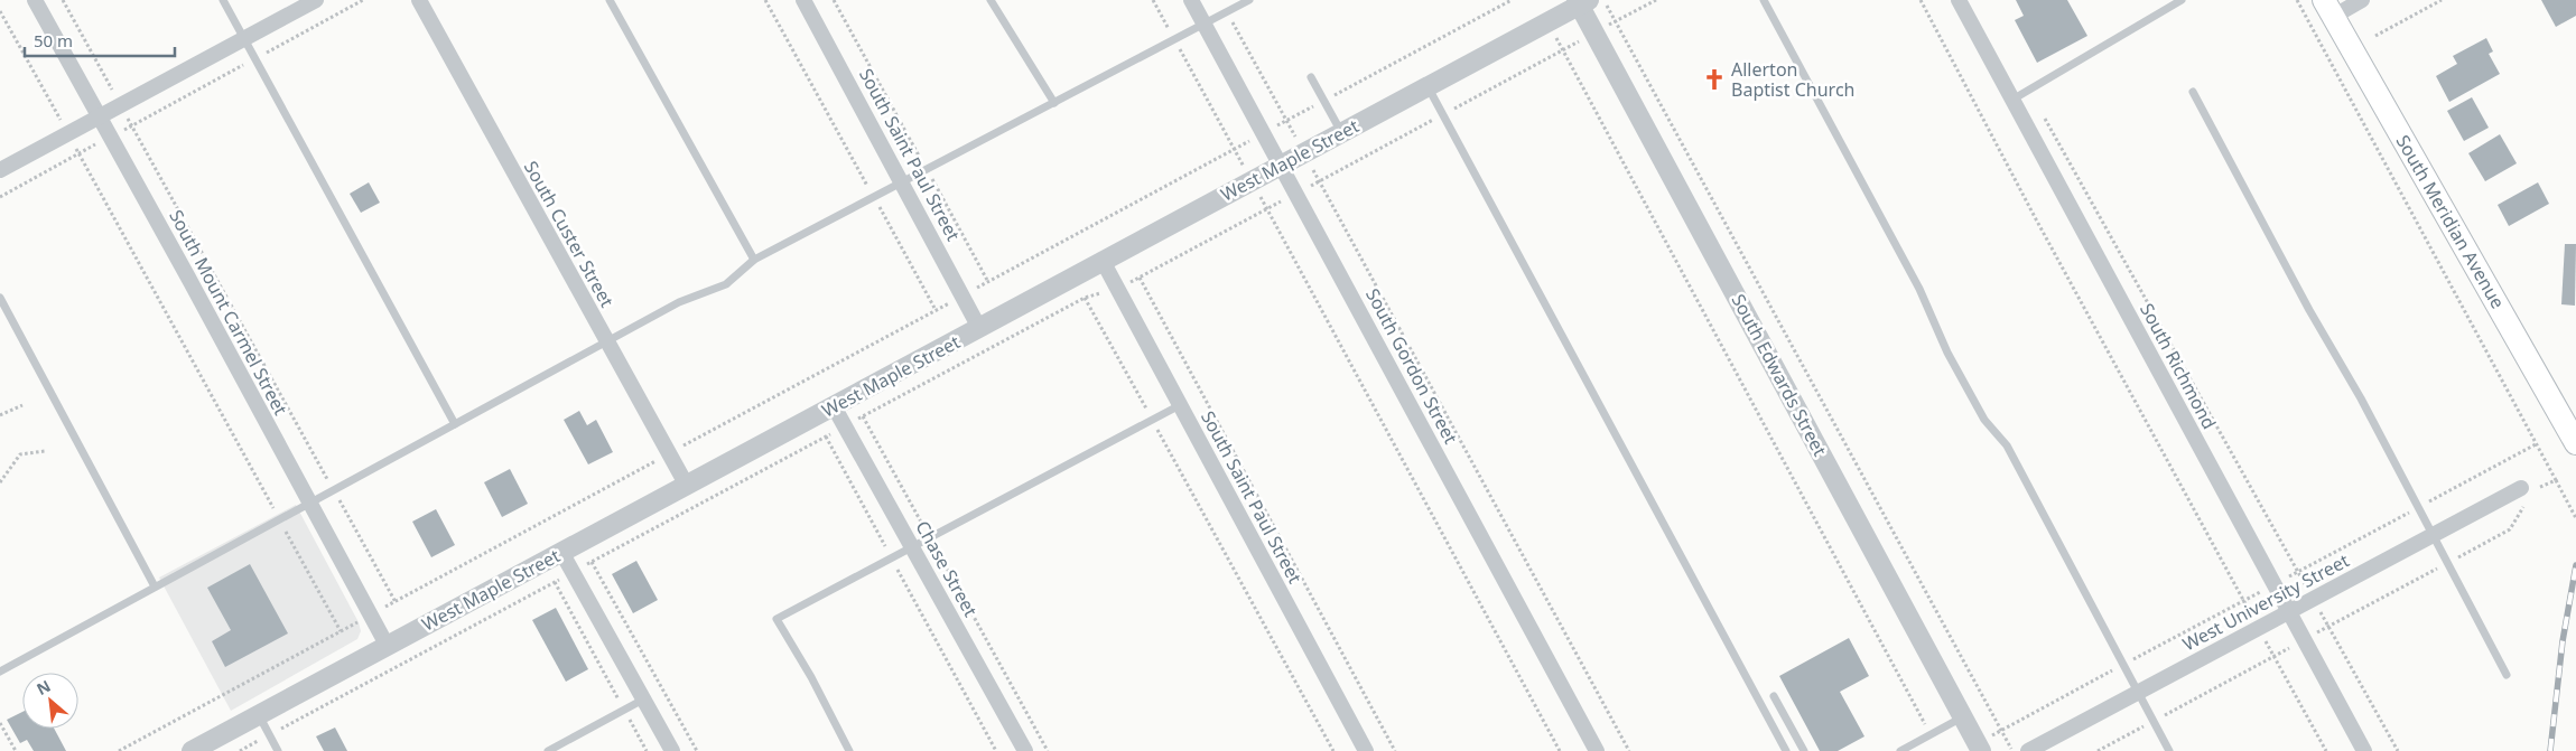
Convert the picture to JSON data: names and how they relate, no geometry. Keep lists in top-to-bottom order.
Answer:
{
  "streets": {
    "main road": ["South Meridian Avenue"],
    "street": [
      "South Saint Paul Street",
      "West Maple Street",
      "South Custer Street",
      "South Mount Carmel Street",
      "South Gordon Street",
      "South Richmond",
      "South Edwards Street",
      "Chase Street",
      "West University Street"
    ]
  },
  "crossings": [
    ["South Saint Paul Street", "West Maple Street"],
    ["West Maple Street", "South Custer Street"],
    ["West Maple Street", "South Mount Carmel Street"],
    ["West Maple Street", "South Gordon Street"],
    ["West Maple Street", "South Edwards Street"],
    ["West Maple Street", "Chase Street"],
    ["South Richmond", "West University Street"]
  ],
  "places": {
    "church": ["Allerton Baptist Church"]
  },
  "scale_bar": "50 m",
  "north": "top left"
}
